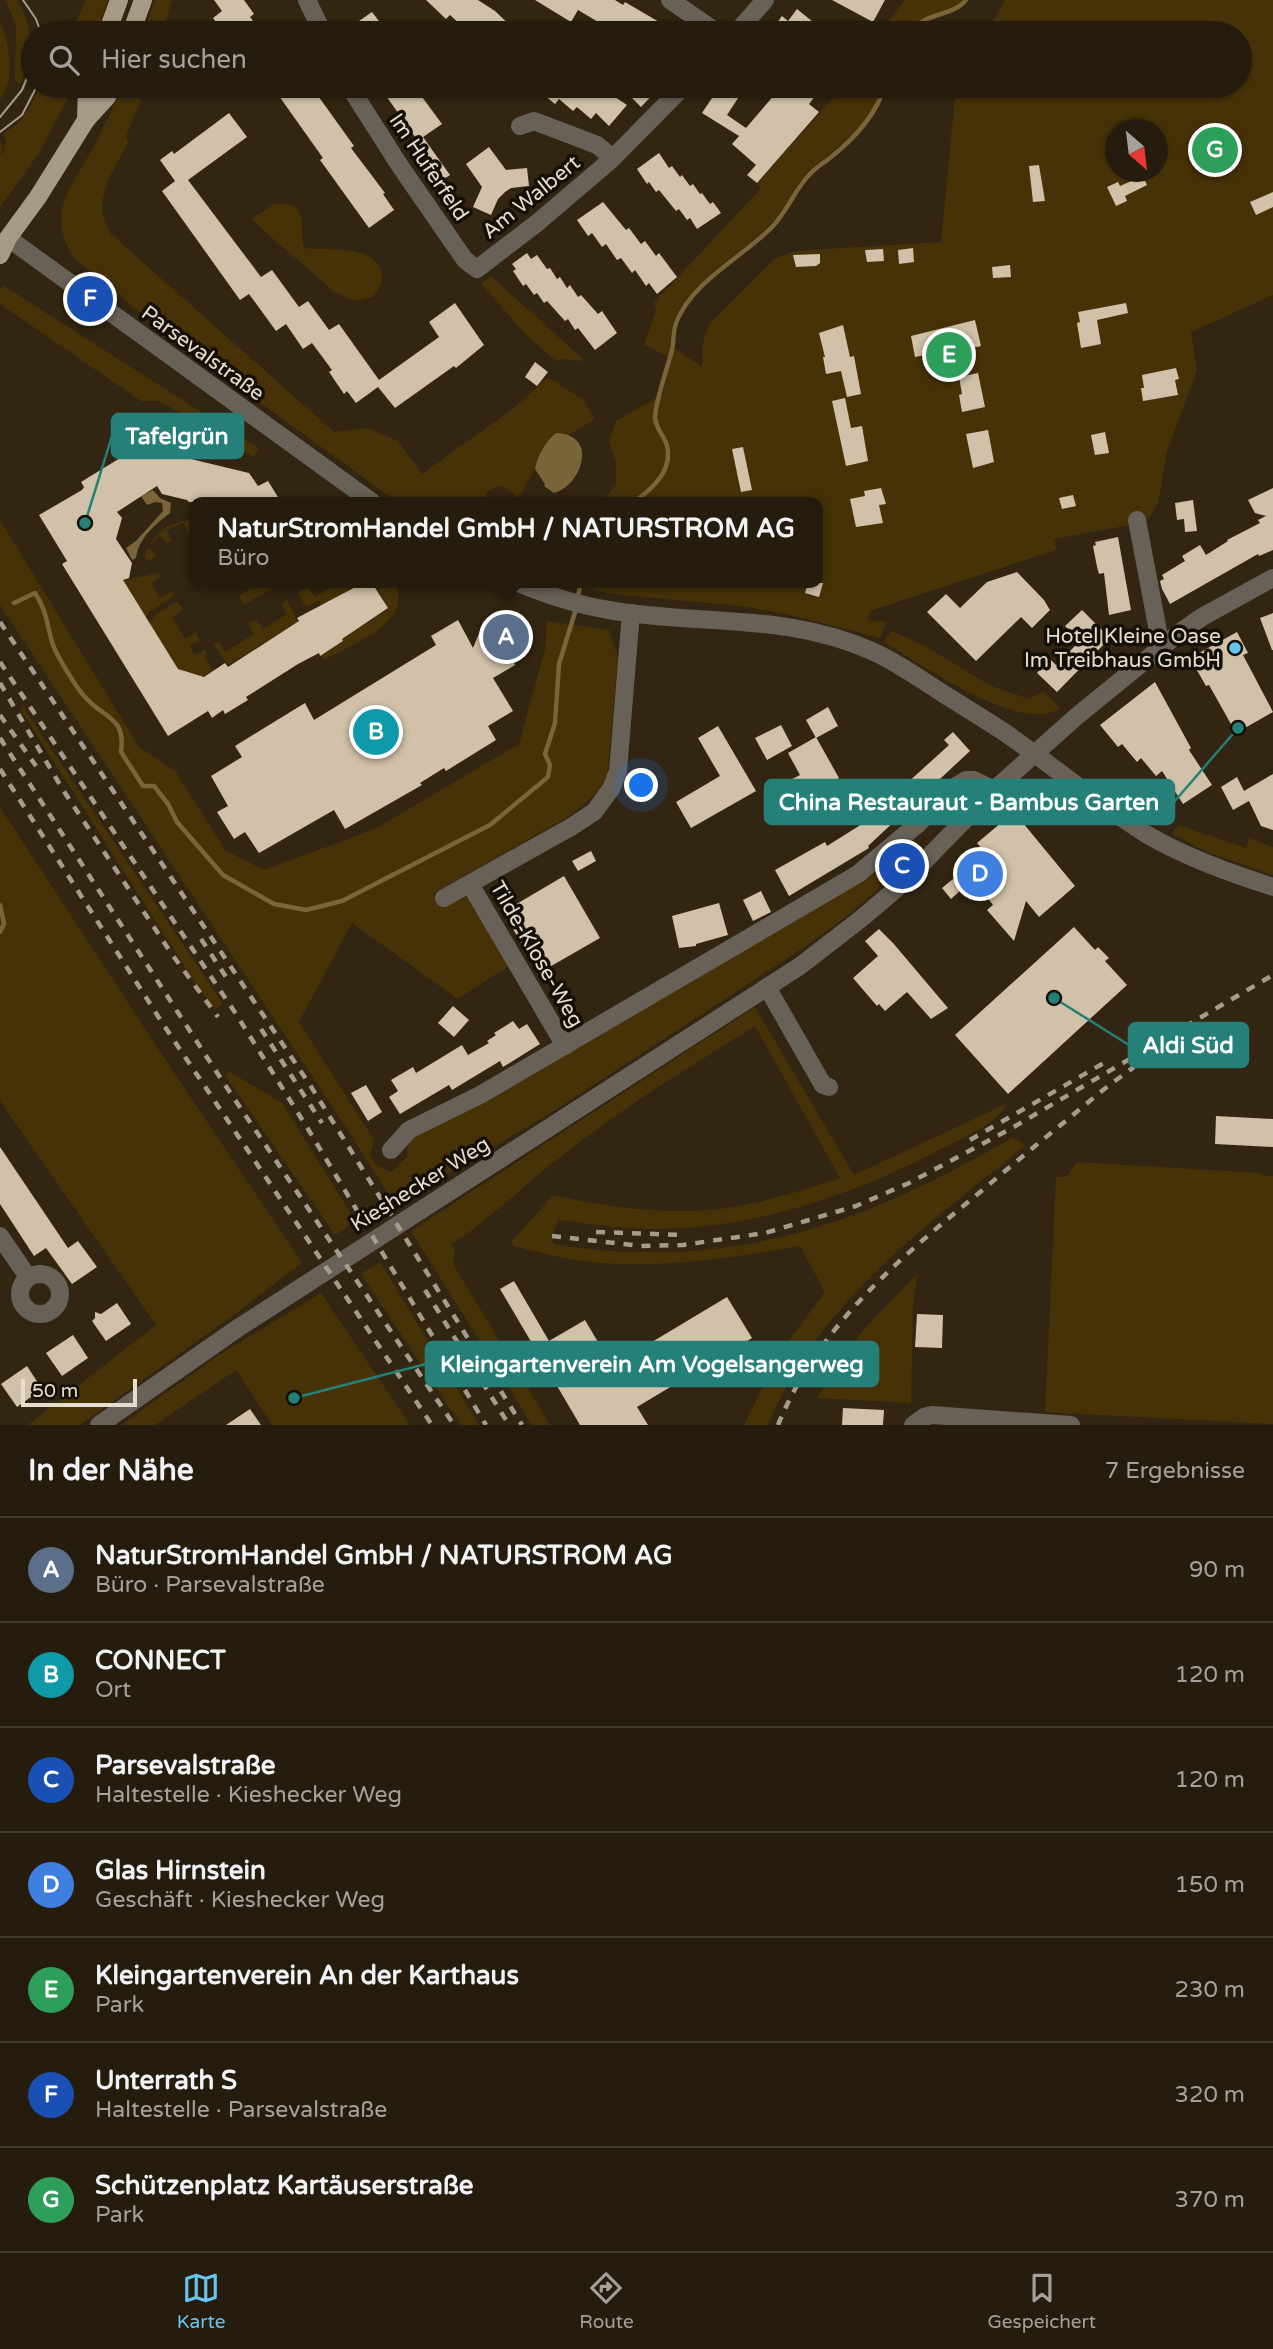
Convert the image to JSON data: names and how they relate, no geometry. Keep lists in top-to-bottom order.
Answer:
{
  "streets": {
    "street": [
      "Im Huferfeld",
      "Am Walbert",
      "Parsevalstraße",
      "Tilde-Klose-Weg",
      "Kieshecker Weg"
    ]
  },
  "crossings": [
    ["Im Huferfeld", "Am Walbert"]
  ],
  "places": [
    "Tafelgrün",
    "Hotel Kleine Oase Im Treibhaus GmbH",
    "China Restauraut - Bambus Garten",
    "Aldi Süd",
    "Kleingartenverein Am Vogelsangerweg"
  ],
  "scale_bar": "50 m",
  "north": "bottom right",
  "page": {
    "search": "Hier suchen",
    "pins": [
      "G",
      "F",
      "E",
      "A",
      "B",
      "C",
      "D"
    ],
    "popup": ["NaturStromHandel GmbH / NATURSTROM AG", "Büro"],
    "scale": "50 m",
    "heading": ["In der Nähe", "7 Ergebnisse"],
    "list": [
      {
        "mark": "A",
        "name": "NaturStromHandel GmbH / NATURSTROM AG",
        "note": "Büro · Parsevalstraße",
        "value": "90 m"
      },
      {
        "mark": "B",
        "name": "CONNECT",
        "note": "Ort",
        "value": "120 m"
      },
      {
        "mark": "C",
        "name": "Parsevalstraße",
        "note": "Haltestelle · Kieshecker Weg",
        "value": "120 m"
      },
      {
        "mark": "D",
        "name": "Glas Hirnstein",
        "note": "Geschäft · Kieshecker Weg",
        "value": "150 m"
      },
      {
        "mark": "E",
        "name": "Kleingartenverein An der Karthaus",
        "note": "Park",
        "value": "230 m"
      },
      {
        "mark": "F",
        "name": "Unterrath S",
        "note": "Haltestelle · Parsevalstraße",
        "value": "320 m"
      },
      {
        "mark": "G",
        "name": "Schützenplatz Kartäuserstraße",
        "note": "Park",
        "value": "370 m"
      }
    ],
    "nav": ["Karte", "Route", "Gespeichert"]
  }
}
